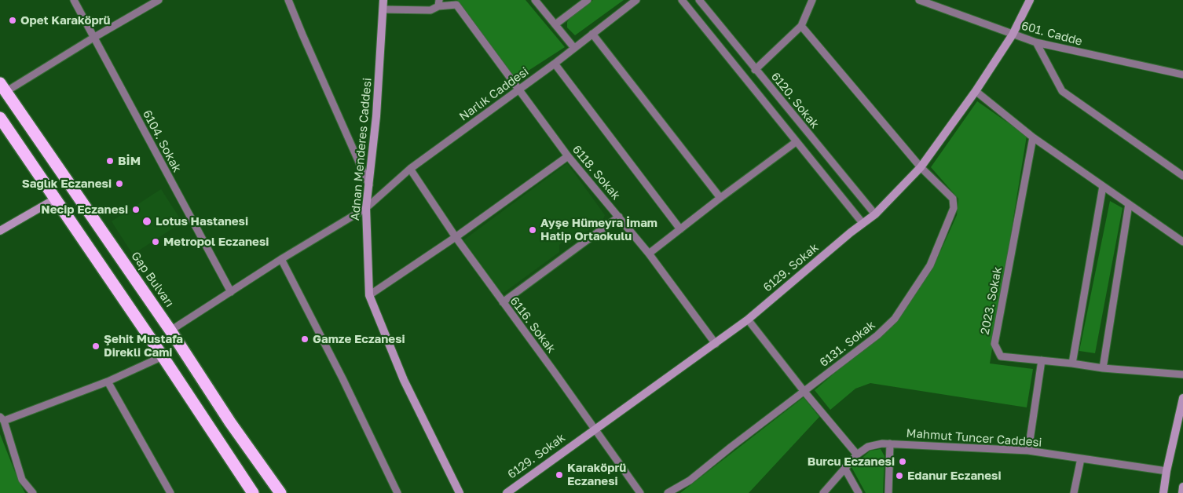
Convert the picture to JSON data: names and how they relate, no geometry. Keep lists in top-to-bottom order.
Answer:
{
  "streets": {
    "highway": ["Gap Bulvarı"],
    "street": [
      "601. Cadde",
      "Narlık Caddesi",
      "6120. Sokak",
      "6104. Sokak",
      "Adnan Menderes Caddesi",
      "6118. Sokak",
      "6129. Sokak",
      "2023. Sokak",
      "6116. Sokak",
      "6131. Sokak",
      "Mahmut Tuncer Caddesi"
    ]
  },
  "crossings": [
    ["601. Cadde", "6129. Sokak"],
    ["Narlık Caddesi", "6104. Sokak"],
    ["Narlık Caddesi", "Adnan Menderes Caddesi"],
    ["Narlık Caddesi", "6118. Sokak"],
    ["Narlık Caddesi", "Gap Bulvarı"],
    ["Narlık Caddesi", "6116. Sokak"],
    ["6120. Sokak", "6129. Sokak"],
    ["6118. Sokak", "6129. Sokak"],
    ["6129. Sokak", "6116. Sokak"],
    ["6129. Sokak", "6131. Sokak"]
  ],
  "places": [
    "Opet Karaköprü",
    "BİM",
    "Sağlık Eczanesi",
    "Necip Eczanesi",
    "Lotus Hastanesi",
    "Ayşe Hümeyra İmam Hatip Ortaokulu",
    "Metropol Eczanesi",
    "Gamze Eczanesi",
    "Şehit Mustafa Direkli Cami",
    "Burcu Eczanesi",
    "Karaköprü Eczanesi",
    "Edanur Eczanesi"
  ]
}
